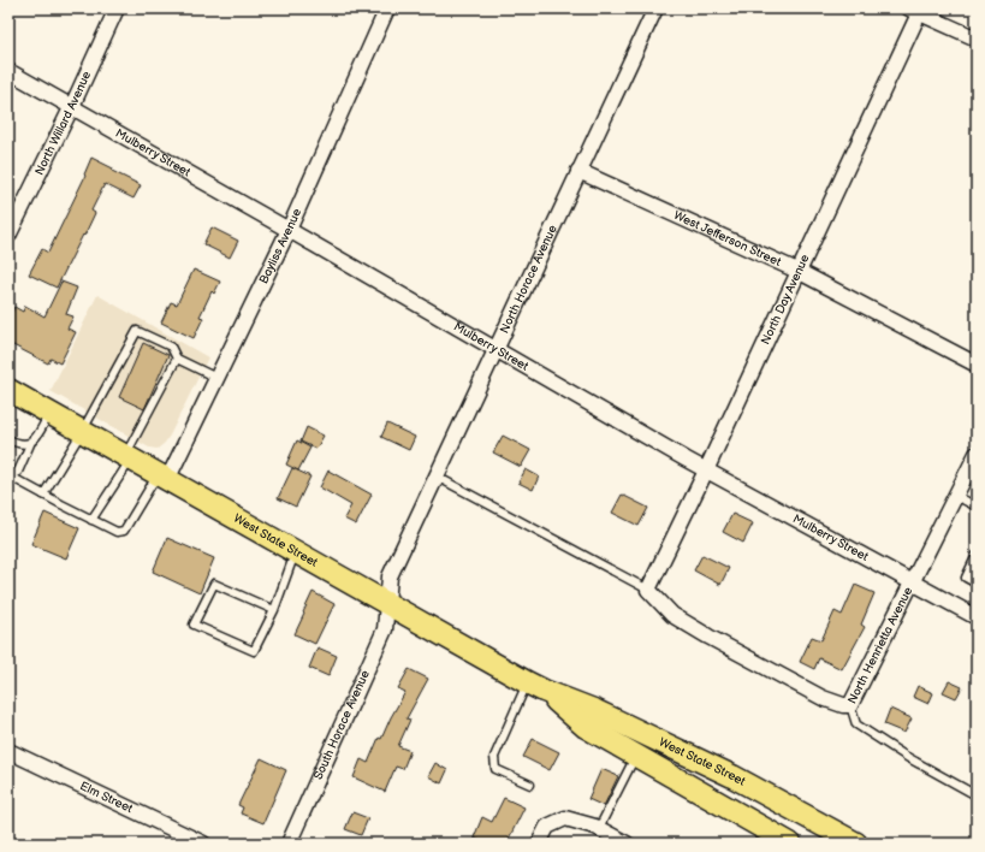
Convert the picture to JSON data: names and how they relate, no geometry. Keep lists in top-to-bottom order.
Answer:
{
  "streets": {
    "main road": ["West State Street"],
    "street": [
      "North Willard Avenue",
      "Mulberry Street",
      "West Jefferson Street",
      "Bayliss Avenue",
      "North Horace Avenue",
      "North Day Avenue",
      "North Henrietta Avenue",
      "South Horace Avenue",
      "Elm Street"
    ]
  },
  "crossings": [
    ["North Willard Avenue", "Mulberry Street"],
    ["Mulberry Street", "Bayliss Avenue"],
    ["Mulberry Street", "North Horace Avenue"],
    ["Mulberry Street", "North Day Avenue"],
    ["Mulberry Street", "North Henrietta Avenue"],
    ["West Jefferson Street", "North Horace Avenue"],
    ["West Jefferson Street", "North Day Avenue"],
    ["Bayliss Avenue", "West State Street"],
    ["North Horace Avenue", "West State Street"],
    ["North Horace Avenue", "South Horace Avenue"],
    ["North Day Avenue", "North Henrietta Avenue"],
    ["West State Street", "South Horace Avenue"]
  ]
}
